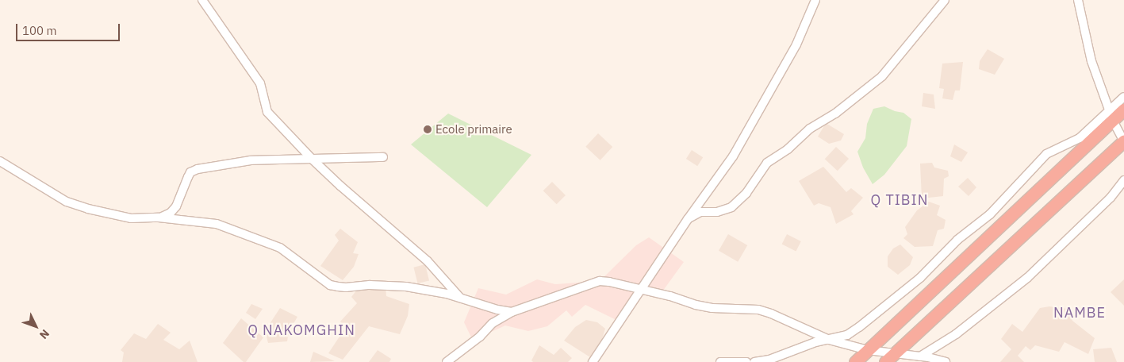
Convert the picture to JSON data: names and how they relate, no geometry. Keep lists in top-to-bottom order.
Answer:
{
  "districts": ["Q TIBIN", "NAMBE", "Q NAKOMGHIN"],
  "places": ["Ecole primaire"],
  "scale_bar": "100 m",
  "north": "bottom right"
}
